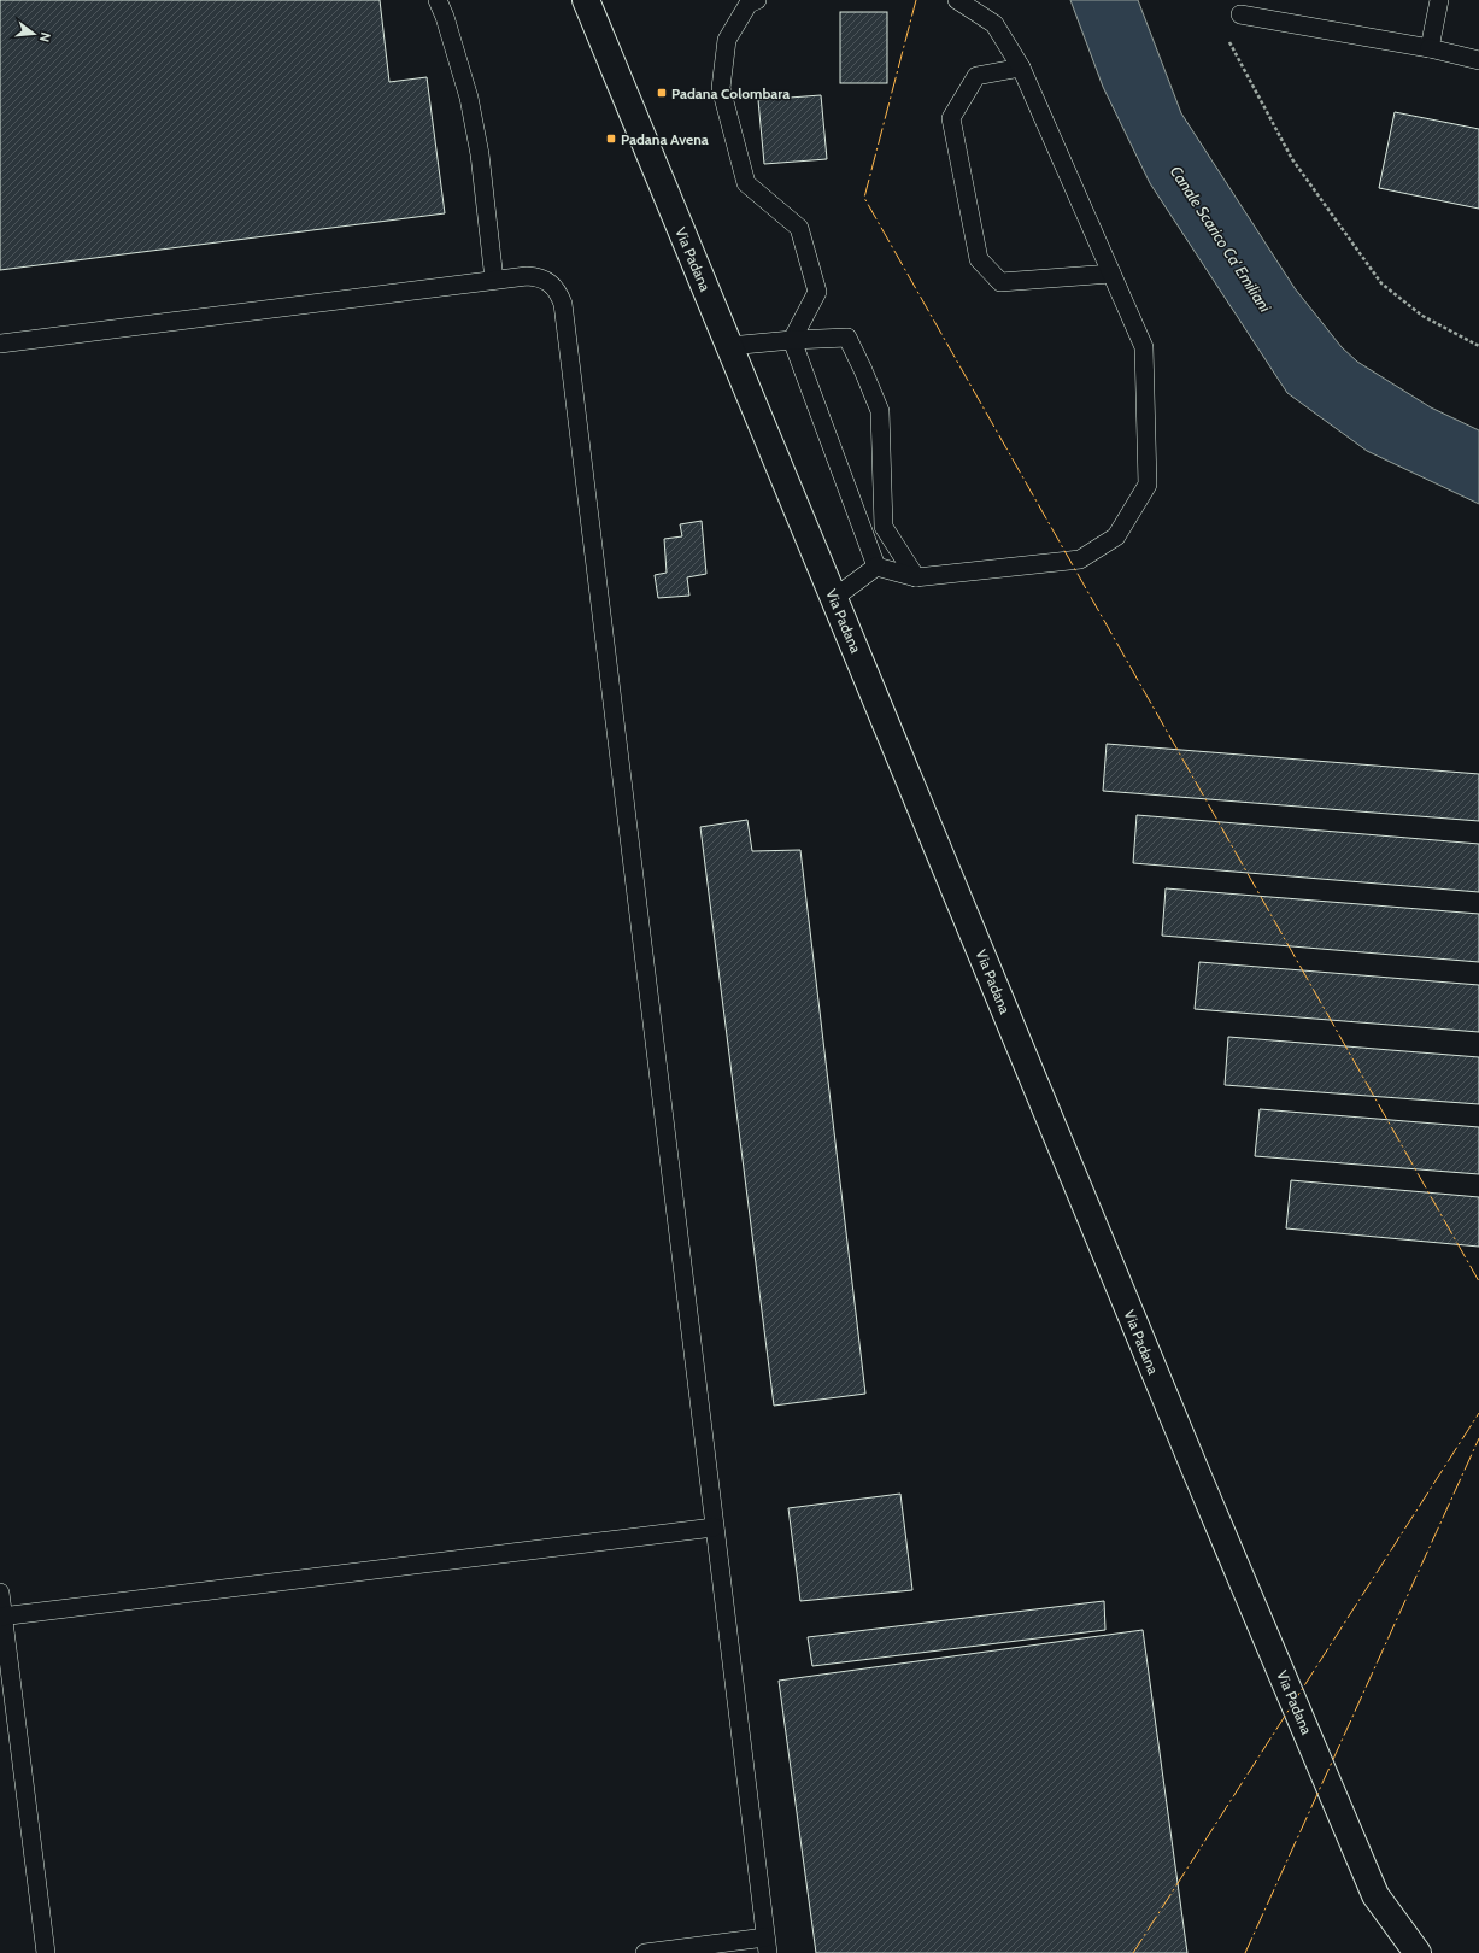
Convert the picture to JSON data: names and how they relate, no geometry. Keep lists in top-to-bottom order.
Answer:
{
  "streets": {
    "main road": ["Via Padana"]
  },
  "water": ["Canale Scarico Ca' Emiliani"],
  "places": {
    "transit": ["Padana Colombara", "Padana Avena"]
  },
  "north": "right"
}
